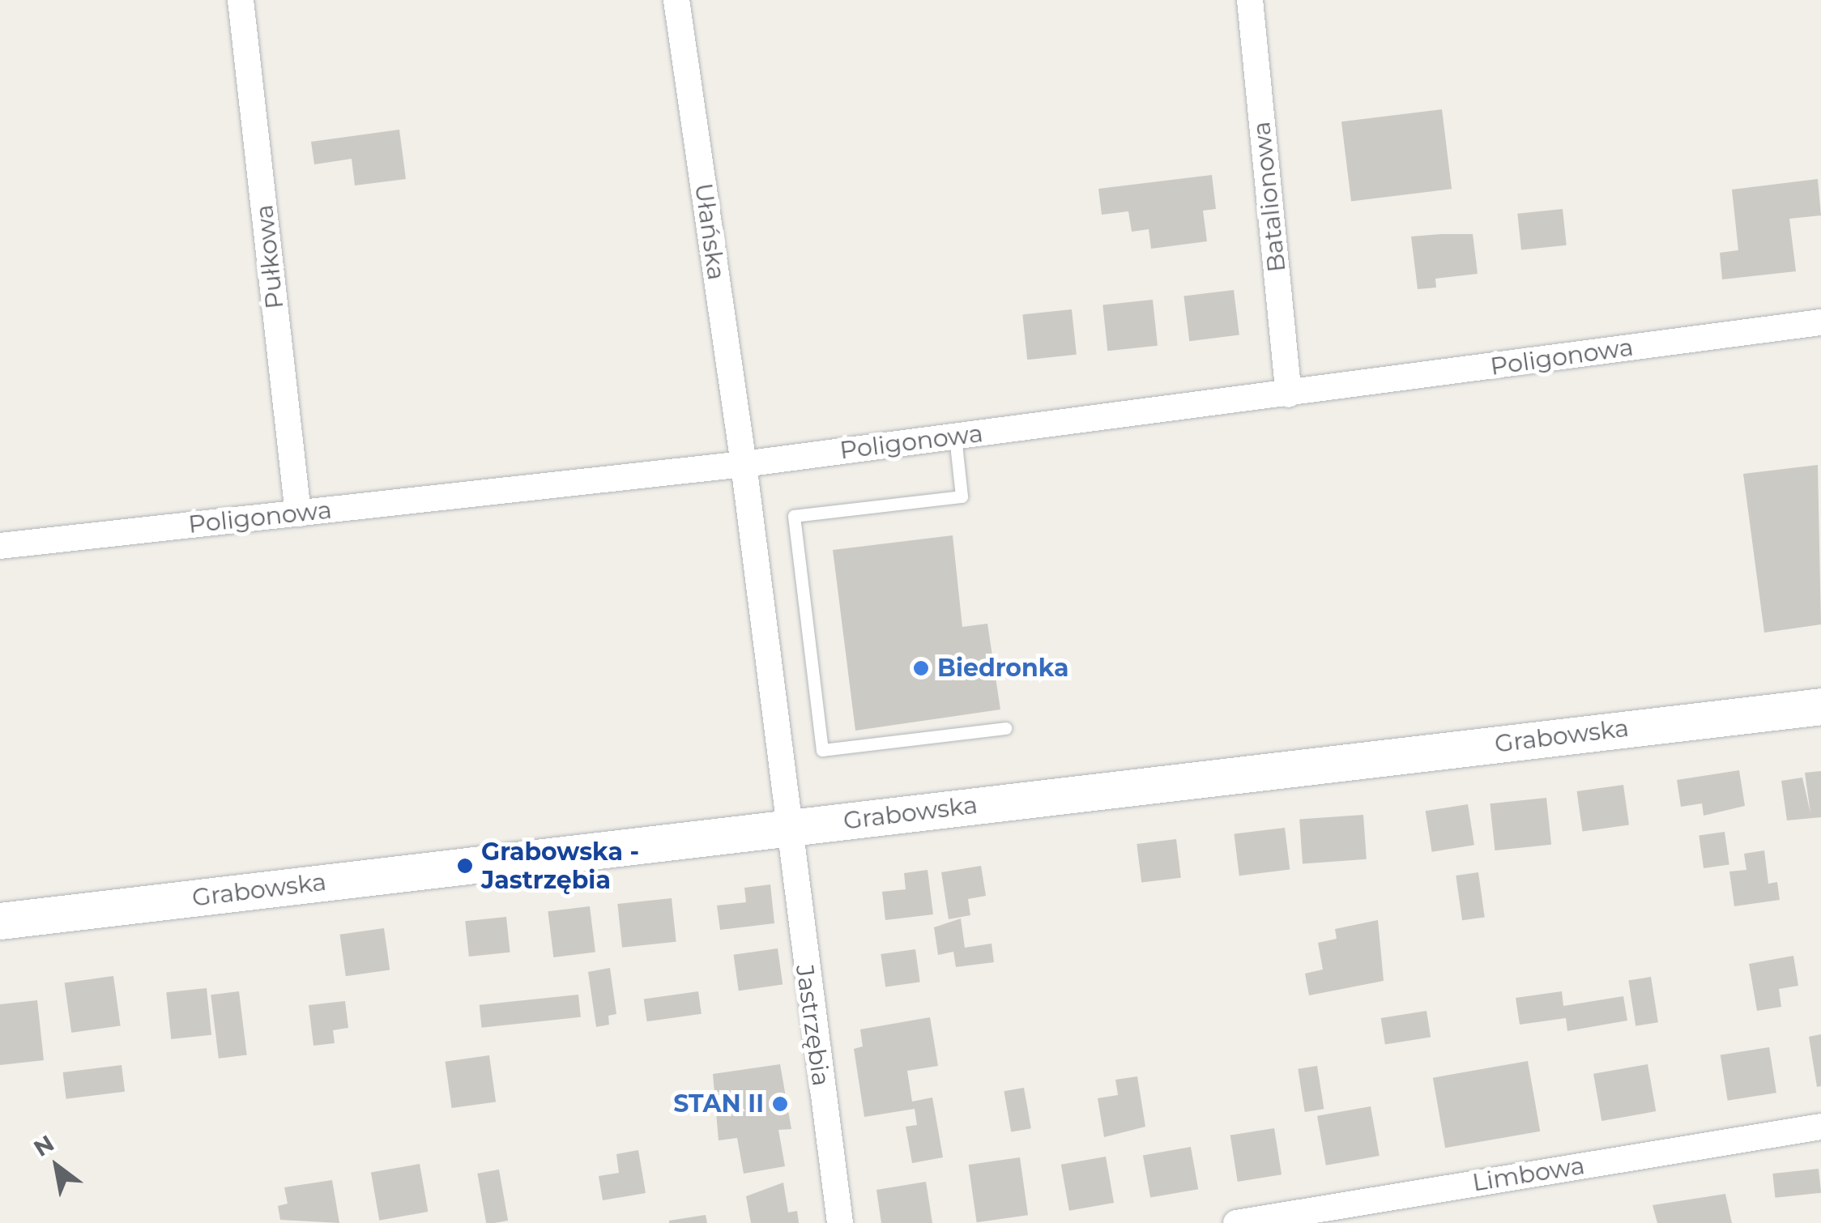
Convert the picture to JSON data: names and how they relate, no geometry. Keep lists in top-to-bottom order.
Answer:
{
  "streets": {
    "street": [
      "Batalionowa",
      "Ułańska",
      "Pułkowa",
      "Poligonowa",
      "Grabowska",
      "Jastrzębia",
      "Limbowa"
    ]
  },
  "crossings": [
    ["Batalionowa", "Poligonowa"],
    ["Ułańska", "Poligonowa"],
    ["Ułańska", "Grabowska"],
    ["Ułańska", "Jastrzębia"],
    ["Pułkowa", "Poligonowa"],
    ["Grabowska", "Jastrzębia"]
  ],
  "places": ["Biedronka", "Grabowska - Jastrzębia", "STAN II"],
  "north": "top left"
}
